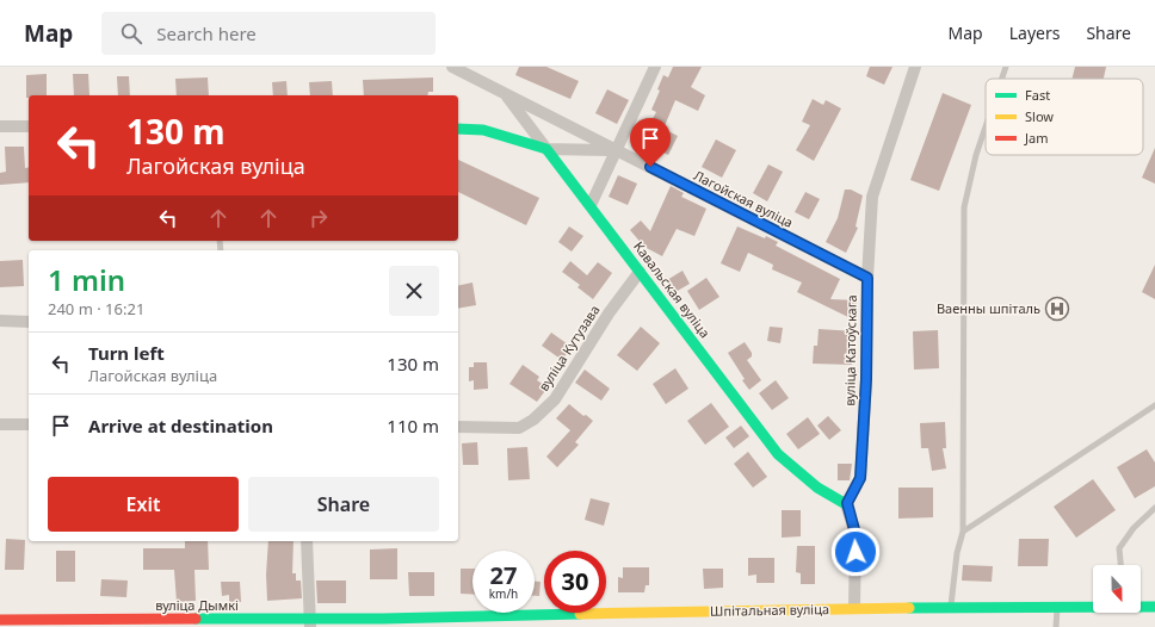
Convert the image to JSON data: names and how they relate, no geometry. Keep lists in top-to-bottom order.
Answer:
{
  "streets": {
    "main road": ["Кавальская вуліца", "вуліца Дымкі", "Шпітальная вуліца"],
    "street": ["Лагойская вуліца", "вуліца Кутузава", "вуліца Катоўскага"]
  },
  "crossings": [
    ["Лагойская вуліца", "вуліца Катоўскага"],
    ["Кавальская вуліца", "вуліца Кутузава"],
    ["Кавальская вуліца", "вуліца Катоўскага"],
    ["вуліца Дымкі", "Шпітальная вуліца"]
  ],
  "places": {
    "hospital": ["Ваенны шпіталь"]
  },
  "legend": ["Fast", "Slow", "Jam"],
  "north": "bottom",
  "page": {
    "header": "Map",
    "search": "Search here",
    "nav": ["Map", "Layers", "Share"],
    "turn": ["130 m", "Лагойская вуліца"],
    "heading": ["1 min", "240 m · 16:21"],
    "list": [
      {
        "name": "Turn left",
        "note": "Лагойская вуліца",
        "value": "130 m"
      },
      {
        "name": "Arrive at destination",
        "value": "110 m"
      }
    ],
    "buttons": ["Exit", "Share"],
    "speed": "27 km/h",
    "limit": "30"
  }
}
